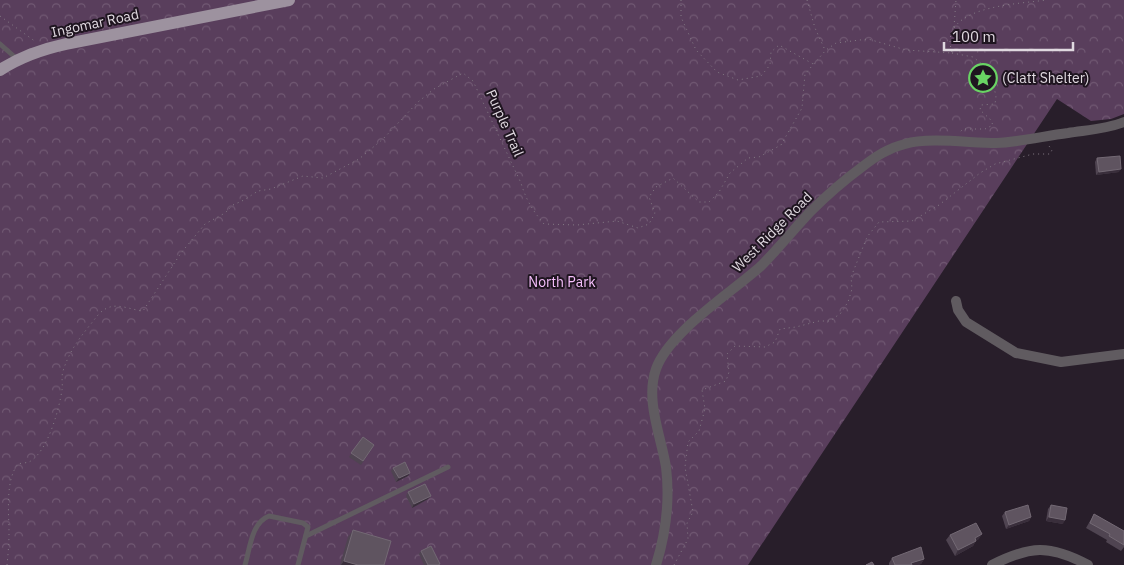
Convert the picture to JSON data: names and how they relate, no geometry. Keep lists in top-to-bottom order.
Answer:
{
  "streets": {
    "main road": ["Ingomar Road"],
    "street": ["West Ridge Road"],
    "path": ["Purple Trail"]
  },
  "parks": ["North Park"],
  "places": {
    "place": ["(Clatt Shelter)"]
  },
  "scale_bar": "100 m"
}
